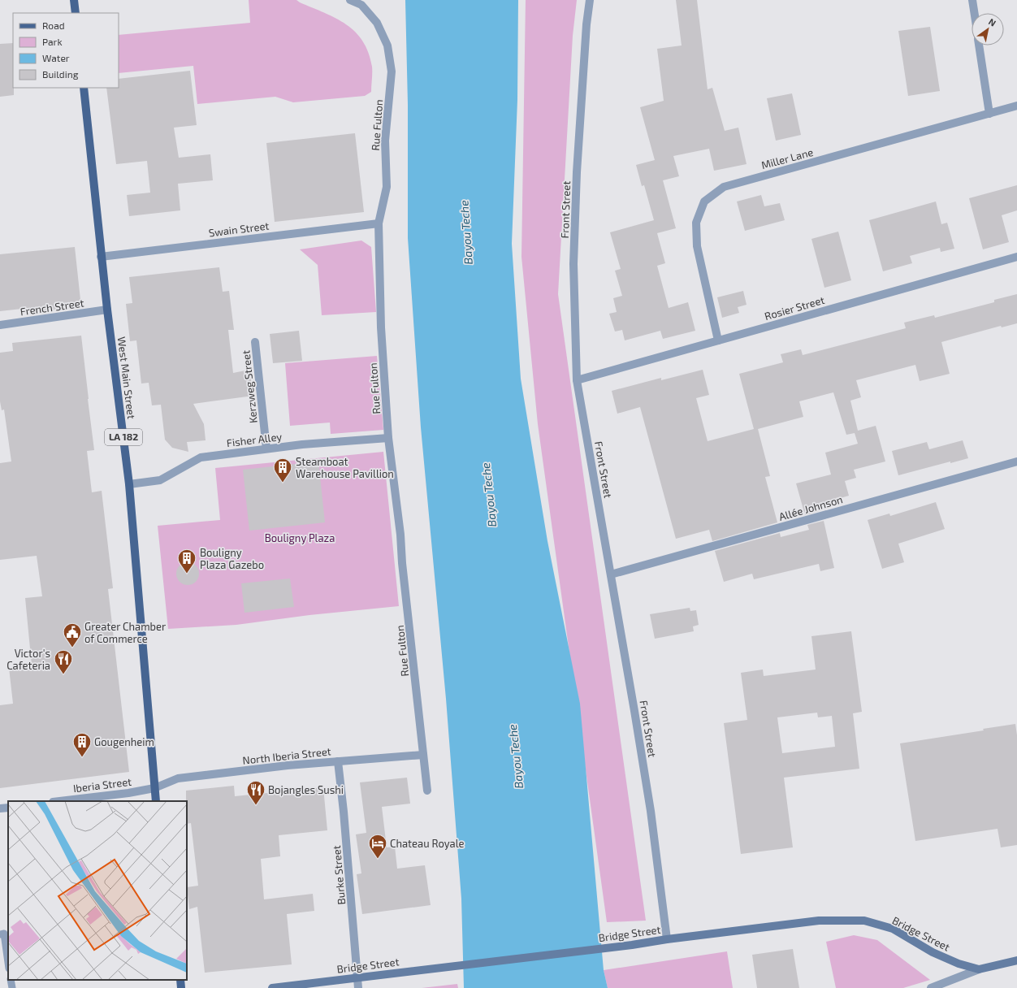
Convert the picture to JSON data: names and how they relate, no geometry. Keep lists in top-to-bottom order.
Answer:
{
  "streets": {
    "main road": ["West Main Street", "LA 182", "Bridge Street"],
    "street": [
      "Rue Fulton",
      "Miller Lane",
      "Front Street",
      "Swain Street",
      "French Street",
      "Rosier Street",
      "Kerzweg Street",
      "Fisher Alley",
      "Allée Johnson",
      "North Iberia Street",
      "Iberia Street",
      "Burke Street"
    ]
  },
  "crossings": [
    ["Rue Fulton", "Swain Street"],
    ["Rue Fulton", "Fisher Alley"],
    ["Rue Fulton", "North Iberia Street"],
    ["Miller Lane", "Rosier Street"],
    ["Front Street", "Rosier Street"],
    ["Front Street", "Allée Johnson"],
    ["Front Street", "Bridge Street"],
    ["Swain Street", "West Main Street"],
    ["French Street", "West Main Street"],
    ["West Main Street", "LA 182"],
    ["West Main Street", "Fisher Alley"],
    ["West Main Street", "North Iberia Street"],
    ["West Main Street", "Iberia Street"],
    ["Kerzweg Street", "Fisher Alley"],
    ["LA 182", "North Iberia Street"],
    ["LA 182", "Iberia Street"],
    ["North Iberia Street", "Iberia Street"],
    ["North Iberia Street", "Burke Street"],
    ["Burke Street", "Bridge Street"]
  ],
  "water": ["Bayou Teche"],
  "parks": ["Bouligny Plaza"],
  "places": {
    "building": ["Steamboat Warehouse Pavillion", "Bouligny Plaza Gazebo", "Gougenheim"],
    "public building": ["Greater Chamber of Commerce"],
    "restaurant": ["Victor's Cafeteria", "Bojangles Sushi"],
    "hotel": ["Chateau Royale"]
  },
  "legend": [
    "Road",
    "Park",
    "Water",
    "Building"
  ],
  "north": "top right"
}
